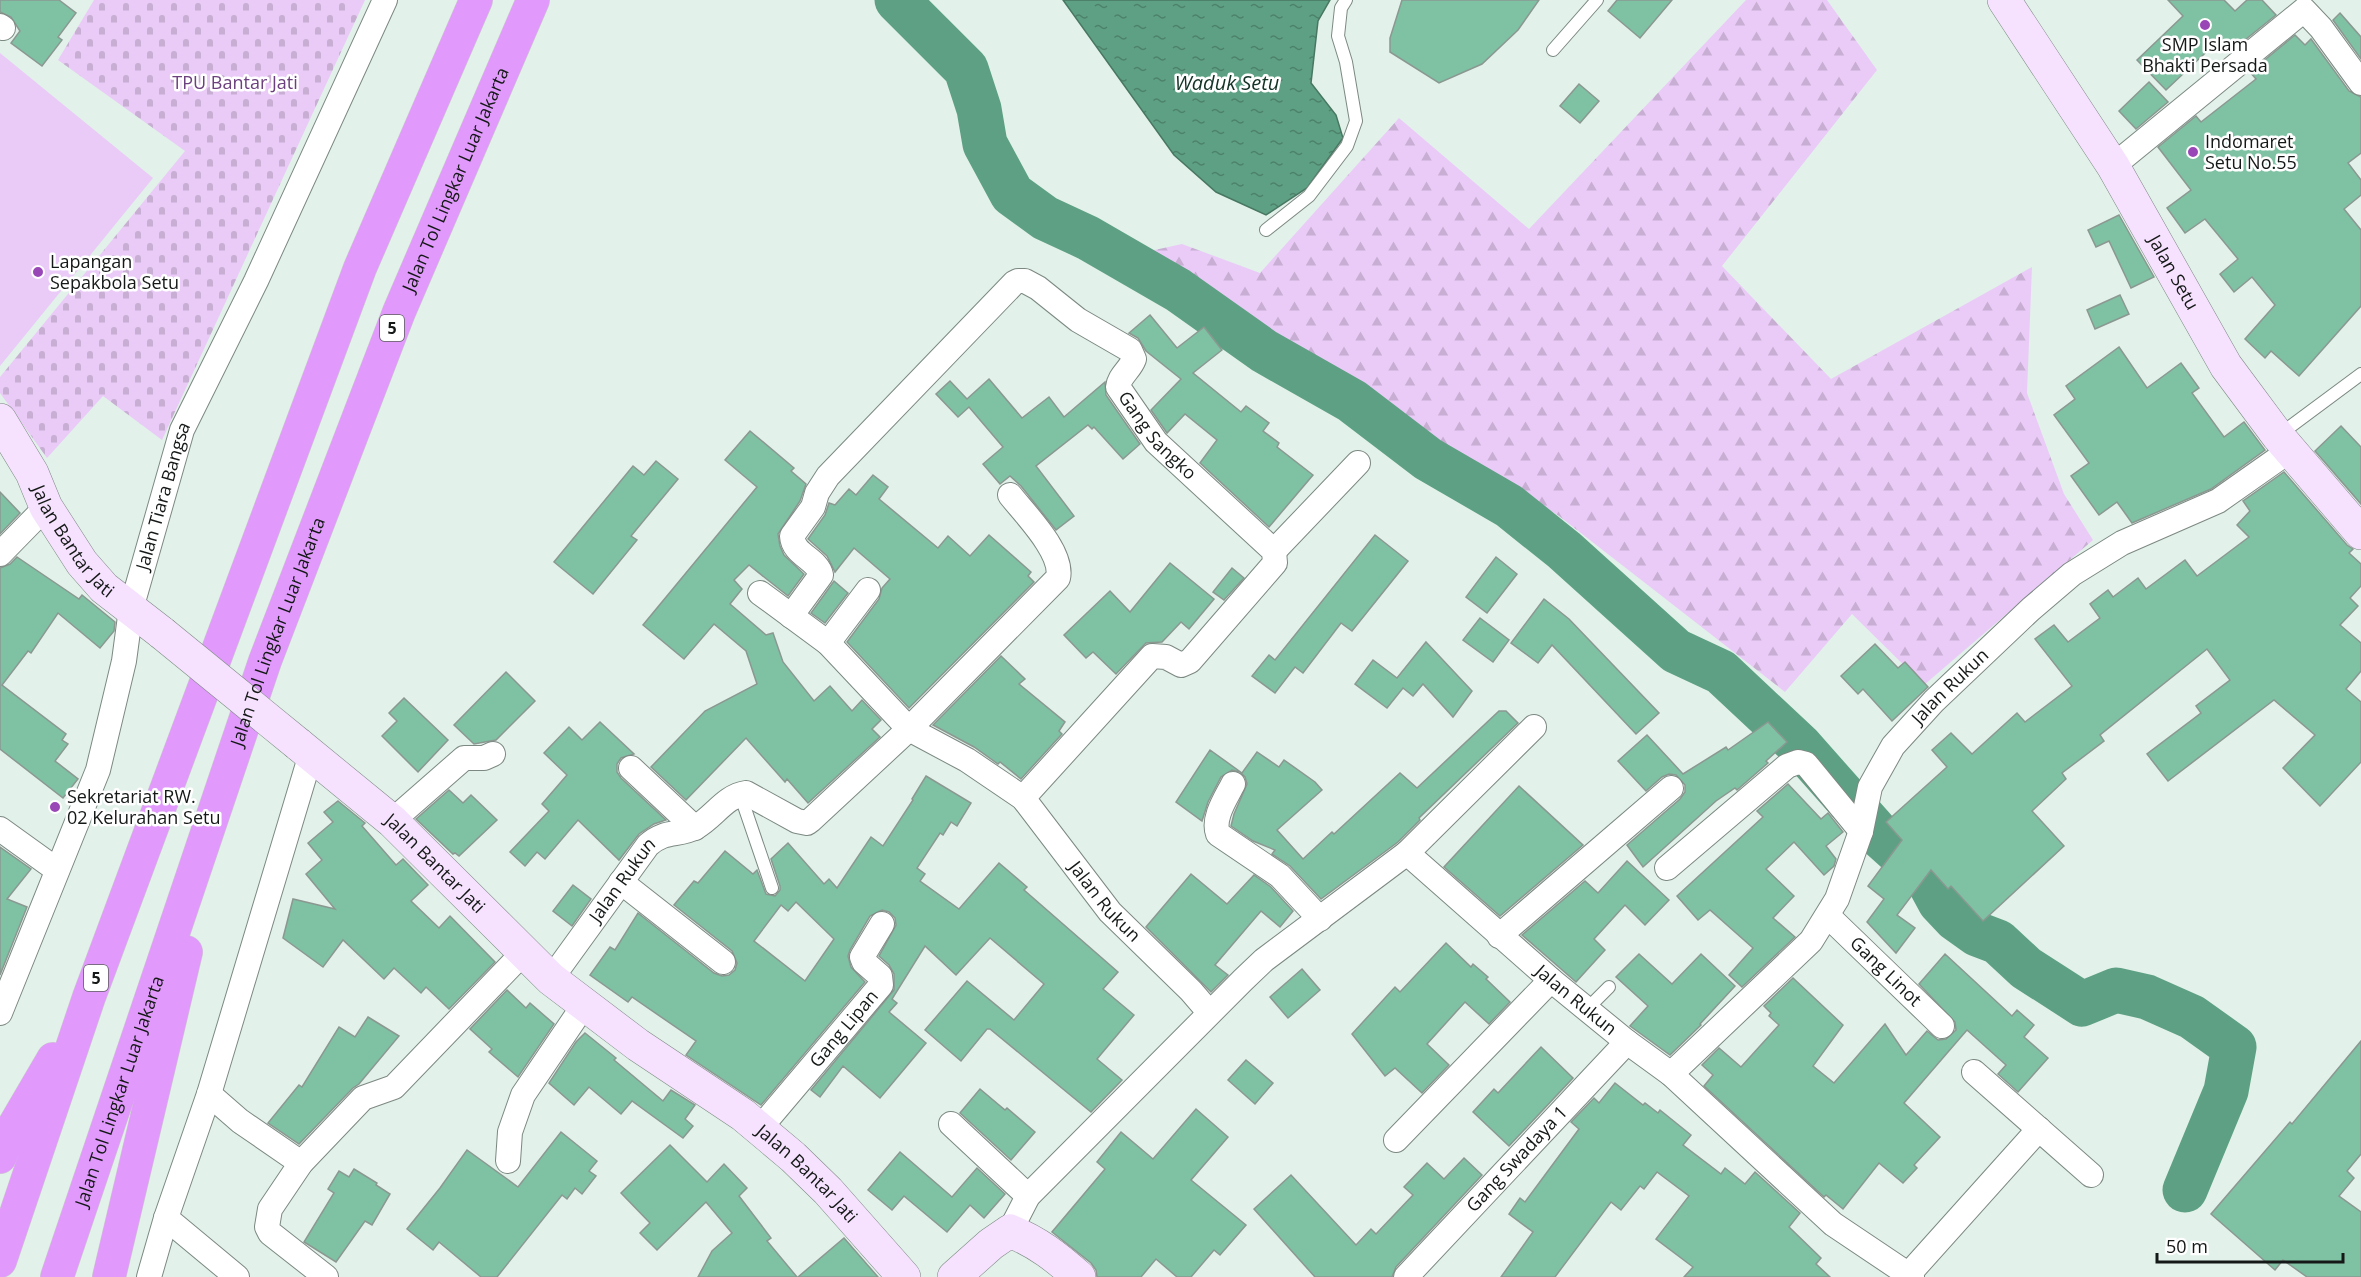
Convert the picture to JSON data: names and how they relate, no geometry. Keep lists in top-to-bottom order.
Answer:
{
  "streets": {
    "highway": ["Jalan Tol Lingkar Luar Jakarta", "5"],
    "street": [
      "Jalan Setu",
      "Gang Sangko",
      "Jalan Tiara Bangsa",
      "Jalan Bantar Jati",
      "Jalan Rukun",
      "Gang Linot",
      "Gang Lipan",
      "Gang Swadaya 1"
    ]
  },
  "crossings": [
    ["Jalan Setu", "Jalan Rukun"],
    ["Gang Sangko", "Jalan Rukun"],
    ["Jalan Tiara Bangsa", "Jalan Bantar Jati"],
    ["Jalan Bantar Jati", "Jalan Rukun"],
    ["Jalan Bantar Jati", "Gang Lipan"],
    ["Jalan Rukun", "Gang Linot"],
    ["Jalan Rukun", "Gang Swadaya 1"]
  ],
  "water": ["Waduk Setu"],
  "parks": ["TPU Bantar Jati"],
  "places": [
    "SMP Islam Bhakti Persada",
    "Indomaret Setu No.55",
    "Lapangan Sepakbola Setu",
    "Sekretariat RW. 02 Kelurahan Setu"
  ],
  "scale_bar": "50 m"
}
